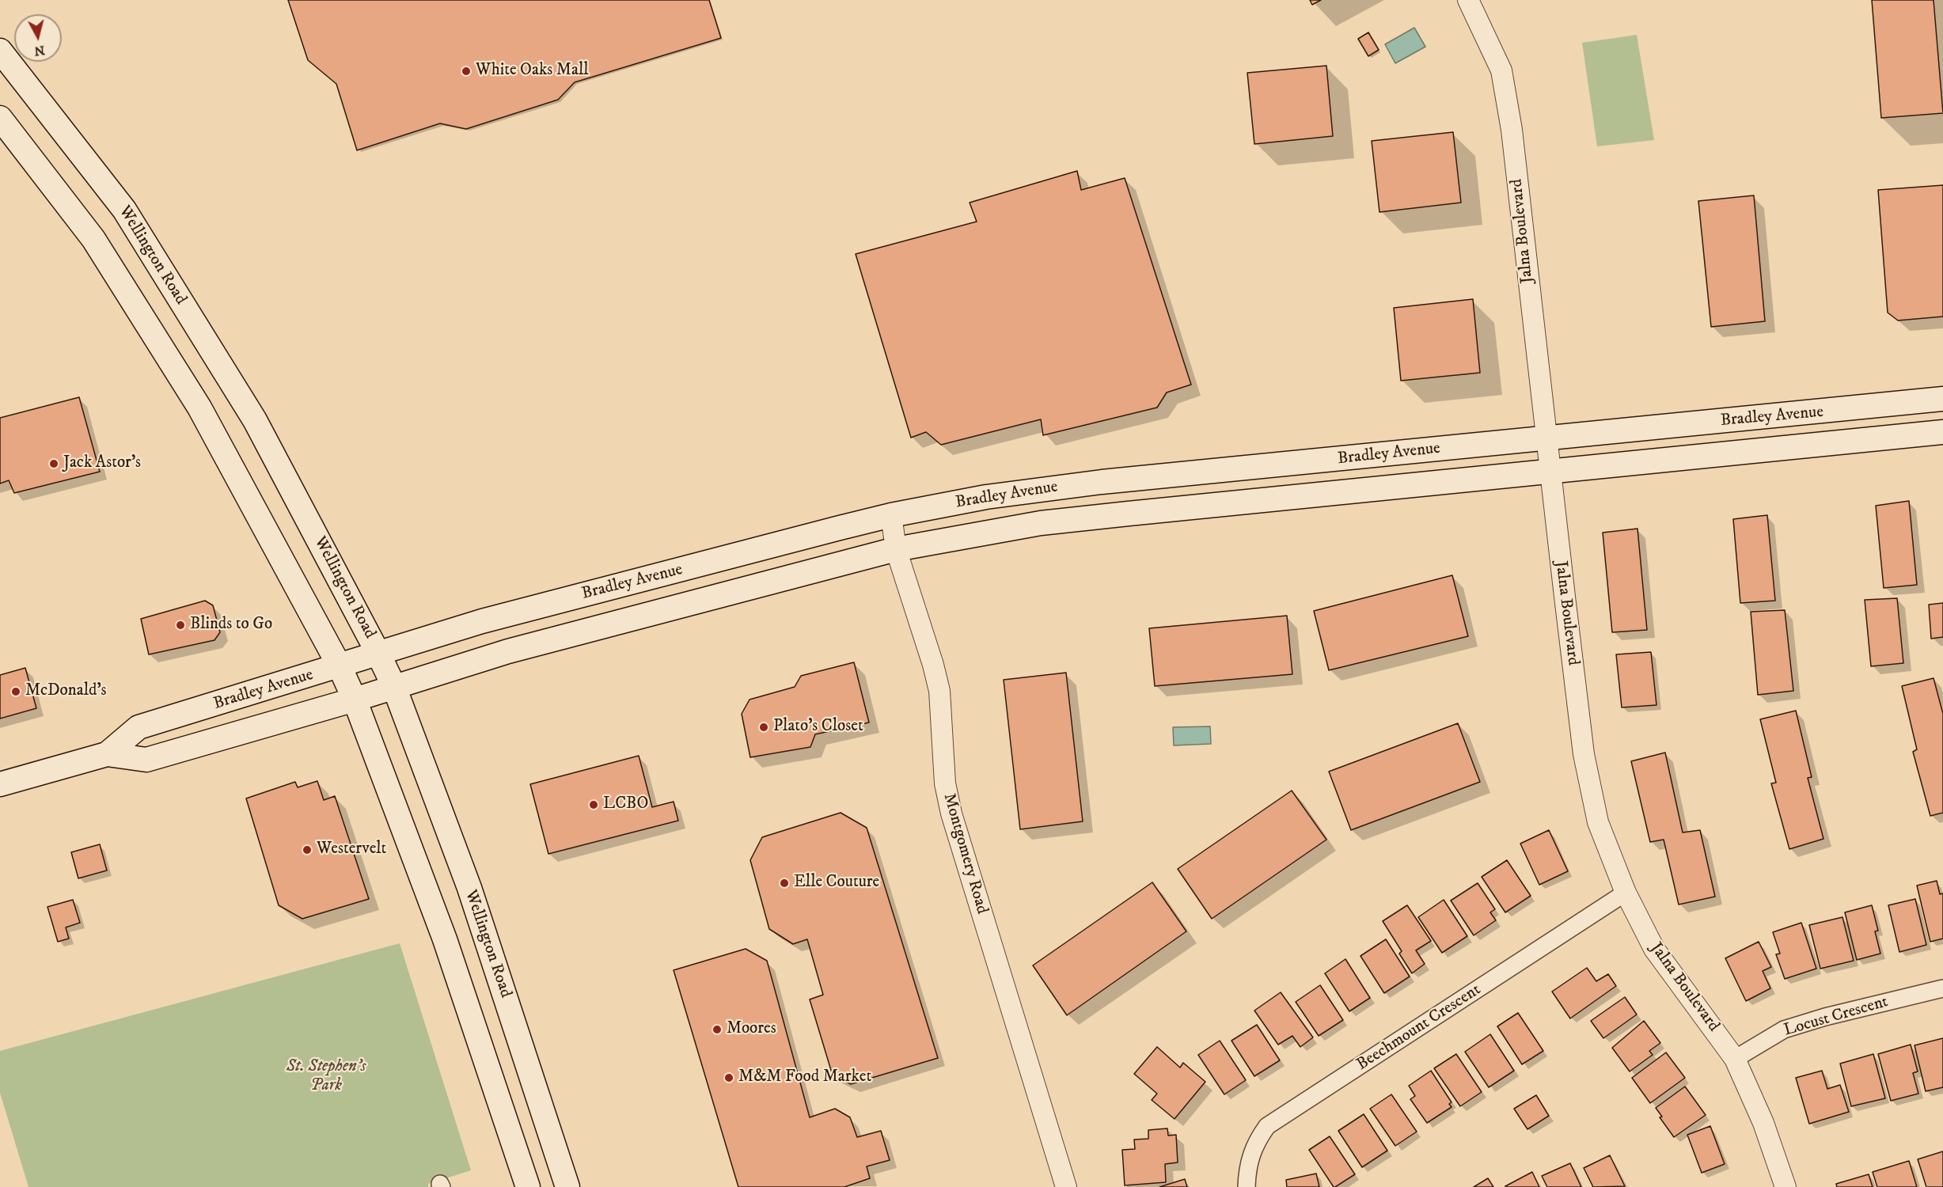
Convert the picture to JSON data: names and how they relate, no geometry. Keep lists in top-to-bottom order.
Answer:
{
  "streets": {
    "main road": ["Wellington Road", "Bradley Avenue"],
    "street": [
      "Jalna Boulevard",
      "Montgomery Road",
      "Locust Crescent",
      "Beechmount Crescent"
    ]
  },
  "crossings": [
    ["Jalna Boulevard", "Bradley Avenue"],
    ["Jalna Boulevard", "Locust Crescent"],
    ["Jalna Boulevard", "Beechmount Crescent"],
    ["Wellington Road", "Bradley Avenue"],
    ["Bradley Avenue", "Montgomery Road"]
  ],
  "parks": ["St. Stephen's Park"],
  "places": [
    "White Oaks Mall",
    "Jack Astor's",
    "Blinds to Go",
    "McDonald's",
    "Plato's Closet",
    "LCBO",
    "Westervelt",
    "Elle Couture",
    "Moores",
    "M&M Food Market"
  ],
  "north": "bottom"
}
